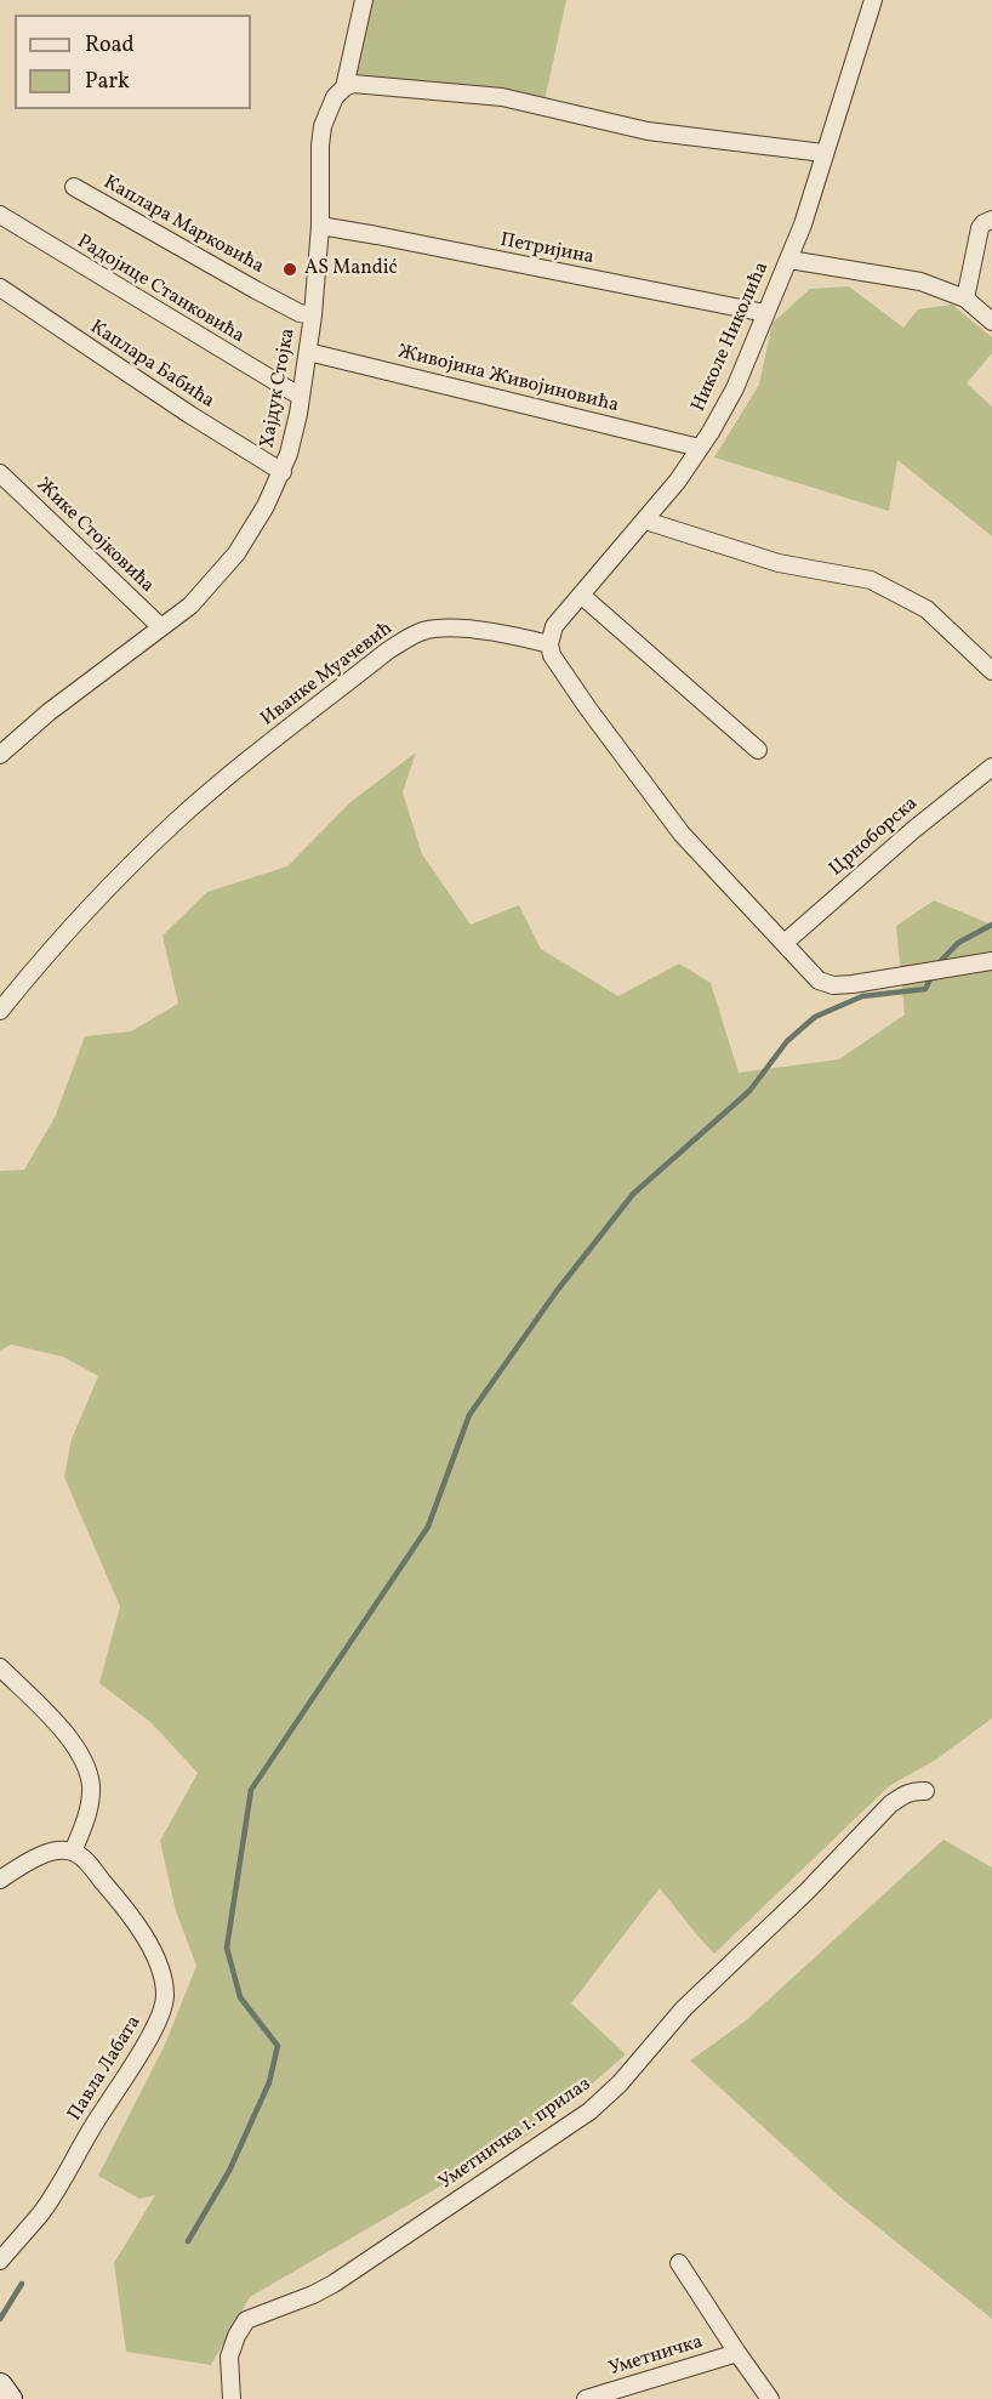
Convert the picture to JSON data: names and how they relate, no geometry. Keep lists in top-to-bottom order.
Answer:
{
  "streets": {
    "street": [
      "Каплара Марковића",
      "Петријина",
      "Радојице Станковића",
      "Николе Николића",
      "Каплара Бабића",
      "Живојина Живојиновића",
      "Хајдук Стојка",
      "Жике Стојковића",
      "Иванке Муачевић",
      "Црноборска",
      "Павла Лабата",
      "Уметничка 1. прилаз",
      "Уметничка"
    ]
  },
  "crossings": [
    ["Каплара Марковића", "Хајдук Стојка"],
    ["Петријина", "Николе Николића"],
    ["Петријина", "Хајдук Стојка"],
    ["Радојице Станковића", "Хајдук Стојка"],
    ["Николе Николића", "Живојина Живојиновића"],
    ["Николе Николића", "Иванке Муачевић"],
    ["Каплара Бабића", "Хајдук Стојка"],
    ["Живојина Живојиновића", "Хајдук Стојка"],
    ["Хајдук Стојка", "Жике Стојковића"]
  ],
  "places": ["AS Mandić"],
  "legend": ["Road", "Park"]
}
